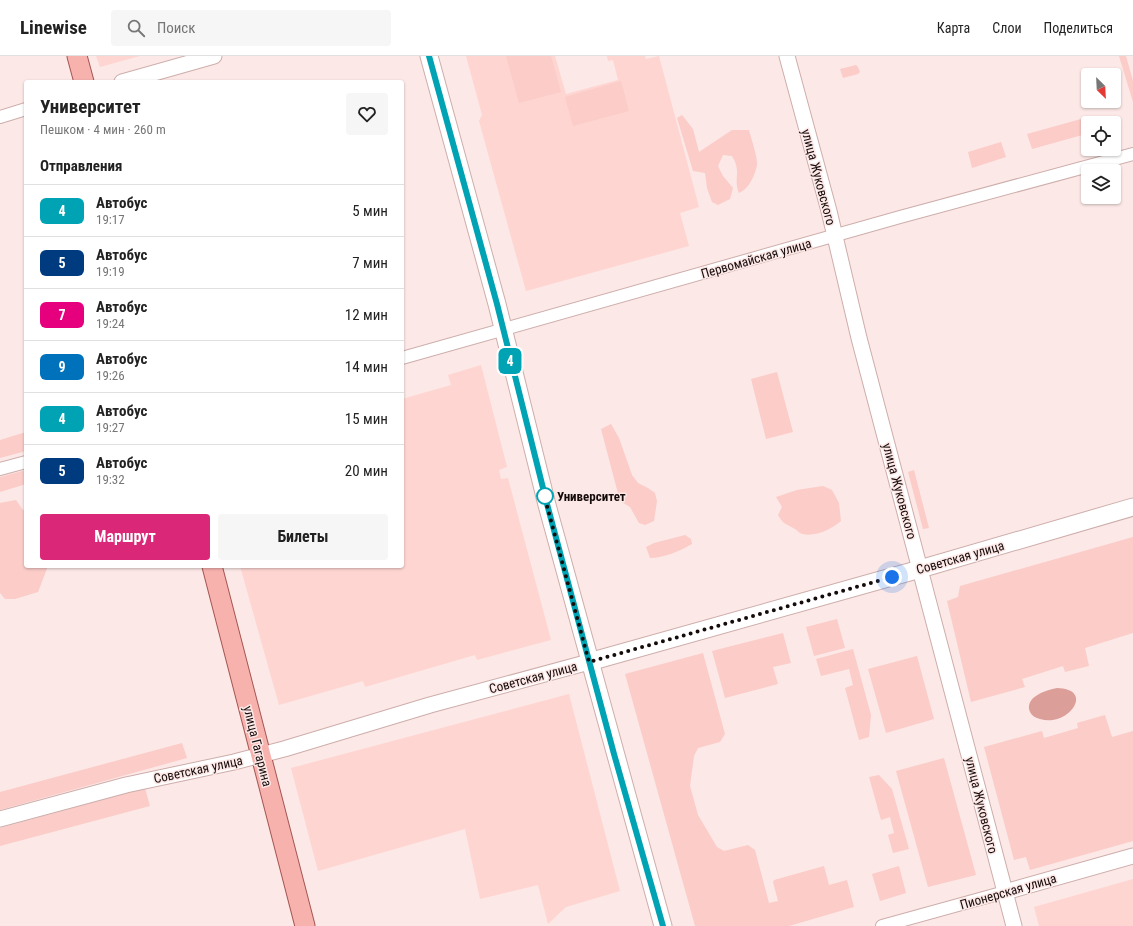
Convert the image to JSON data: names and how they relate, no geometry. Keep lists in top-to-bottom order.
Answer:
{
  "streets": {
    "main road": ["Советская улица", "улица Гагарина"],
    "street": ["улица Жуковского", "Первомайская улица", "Пионерская улица"]
  },
  "crossings": [
    ["улица Жуковского", "Первомайская улица"],
    ["улица Жуковского", "Советская улица"],
    ["улица Жуковского", "Пионерская улица"],
    ["Советская улица", "улица Гагарина"]
  ],
  "places": ["Университет"],
  "lines": ["bus line 4"],
  "north": "bottom right",
  "page": {
    "header": "Linewise",
    "search": "Поиск",
    "nav": ["Карта", "Слои", "Поделиться"],
    "on_map": "4",
    "heading": [
      ["Университет", "Пешком · 4 мин · 260 m"],
      "Отправления"
    ],
    "list": [
      {
        "mark": "4",
        "name": "Автобус",
        "note": "19:17",
        "value": "5 мин"
      },
      {
        "mark": "5",
        "name": "Автобус",
        "note": "19:19",
        "value": "7 мин"
      },
      {
        "mark": "7",
        "name": "Автобус",
        "note": "19:24",
        "value": "12 мин"
      },
      {
        "mark": "9",
        "name": "Автобус",
        "note": "19:26",
        "value": "14 мин"
      },
      {
        "mark": "4",
        "name": "Автобус",
        "note": "19:27",
        "value": "15 мин"
      },
      {
        "mark": "5",
        "name": "Автобус",
        "note": "19:32",
        "value": "20 мин"
      }
    ],
    "buttons": ["Маршрут", "Билеты"]
  }
}
